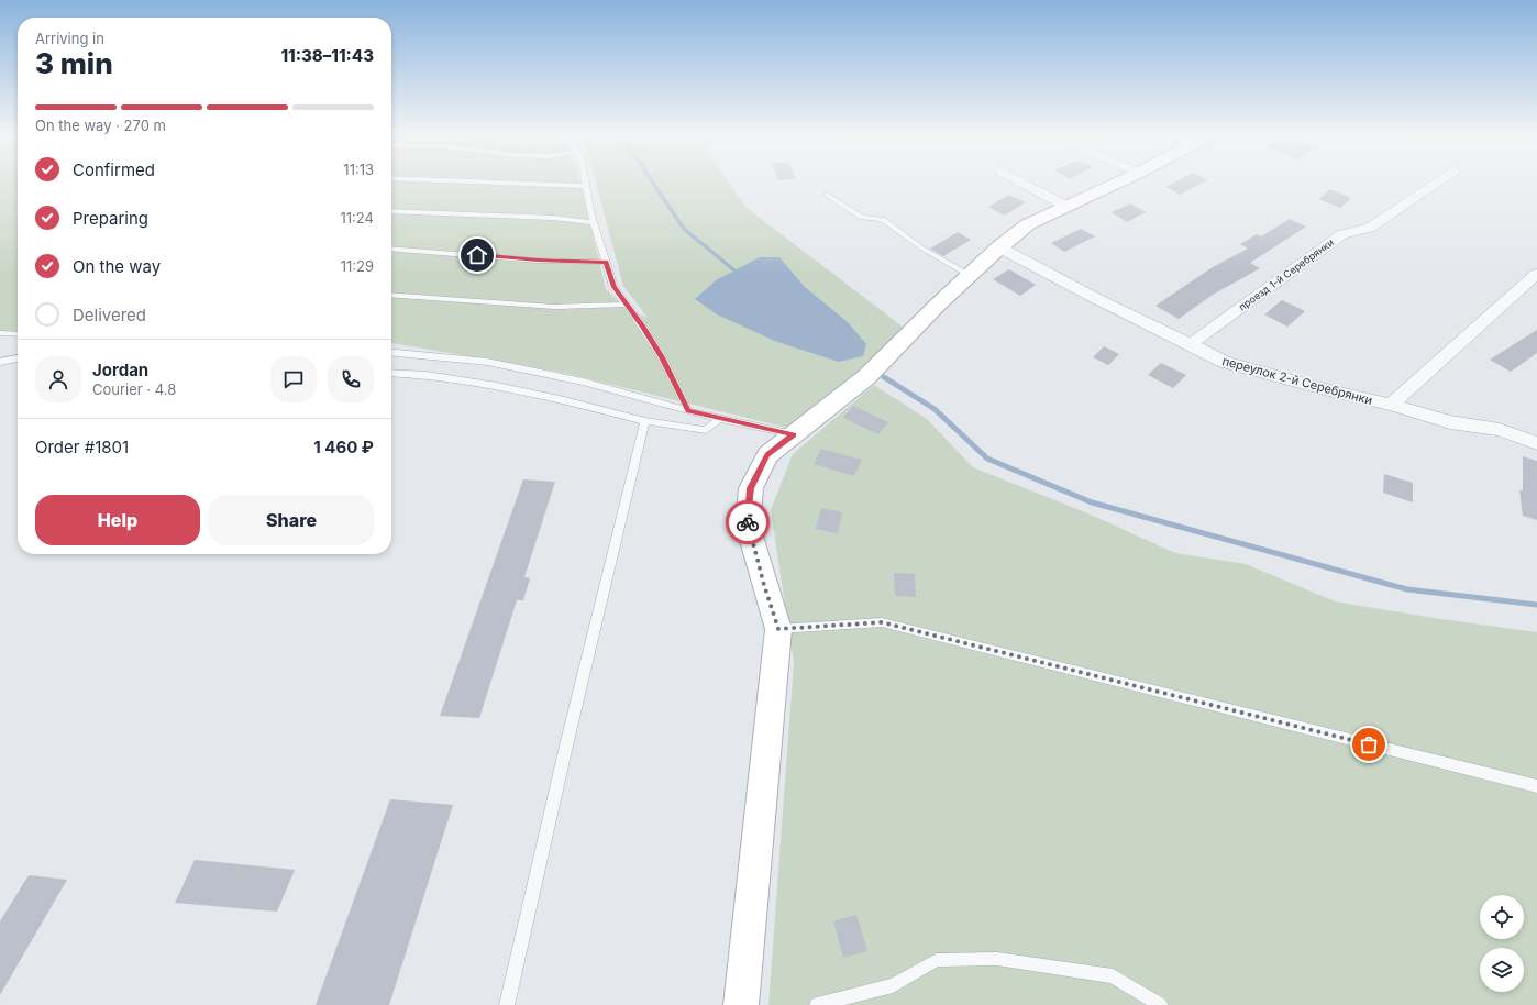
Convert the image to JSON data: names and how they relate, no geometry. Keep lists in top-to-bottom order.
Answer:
{
  "streets": {
    "street": ["проезд 1-й Серебрянки", "переулок 2-й Серебрянки"]
  },
  "crossings": [
    ["проезд 1-й Серебрянки", "переулок 2-й Серебрянки"]
  ],
  "page": {
    "heading": ["3 min", "Arriving in", "11:38–11:43"],
    "panel": [
      "Jordan",
      "Courier · 4.8",
      "Order #1801",
      "1 460 ₽"
    ],
    "bar": "On the way · 270 m",
    "list": [
      ["Confirmed", "11:13"],
      ["Preparing", "11:24"],
      ["On the way", "11:29"],
      "Delivered"
    ],
    "buttons": ["Help", "Share"]
  }
}
